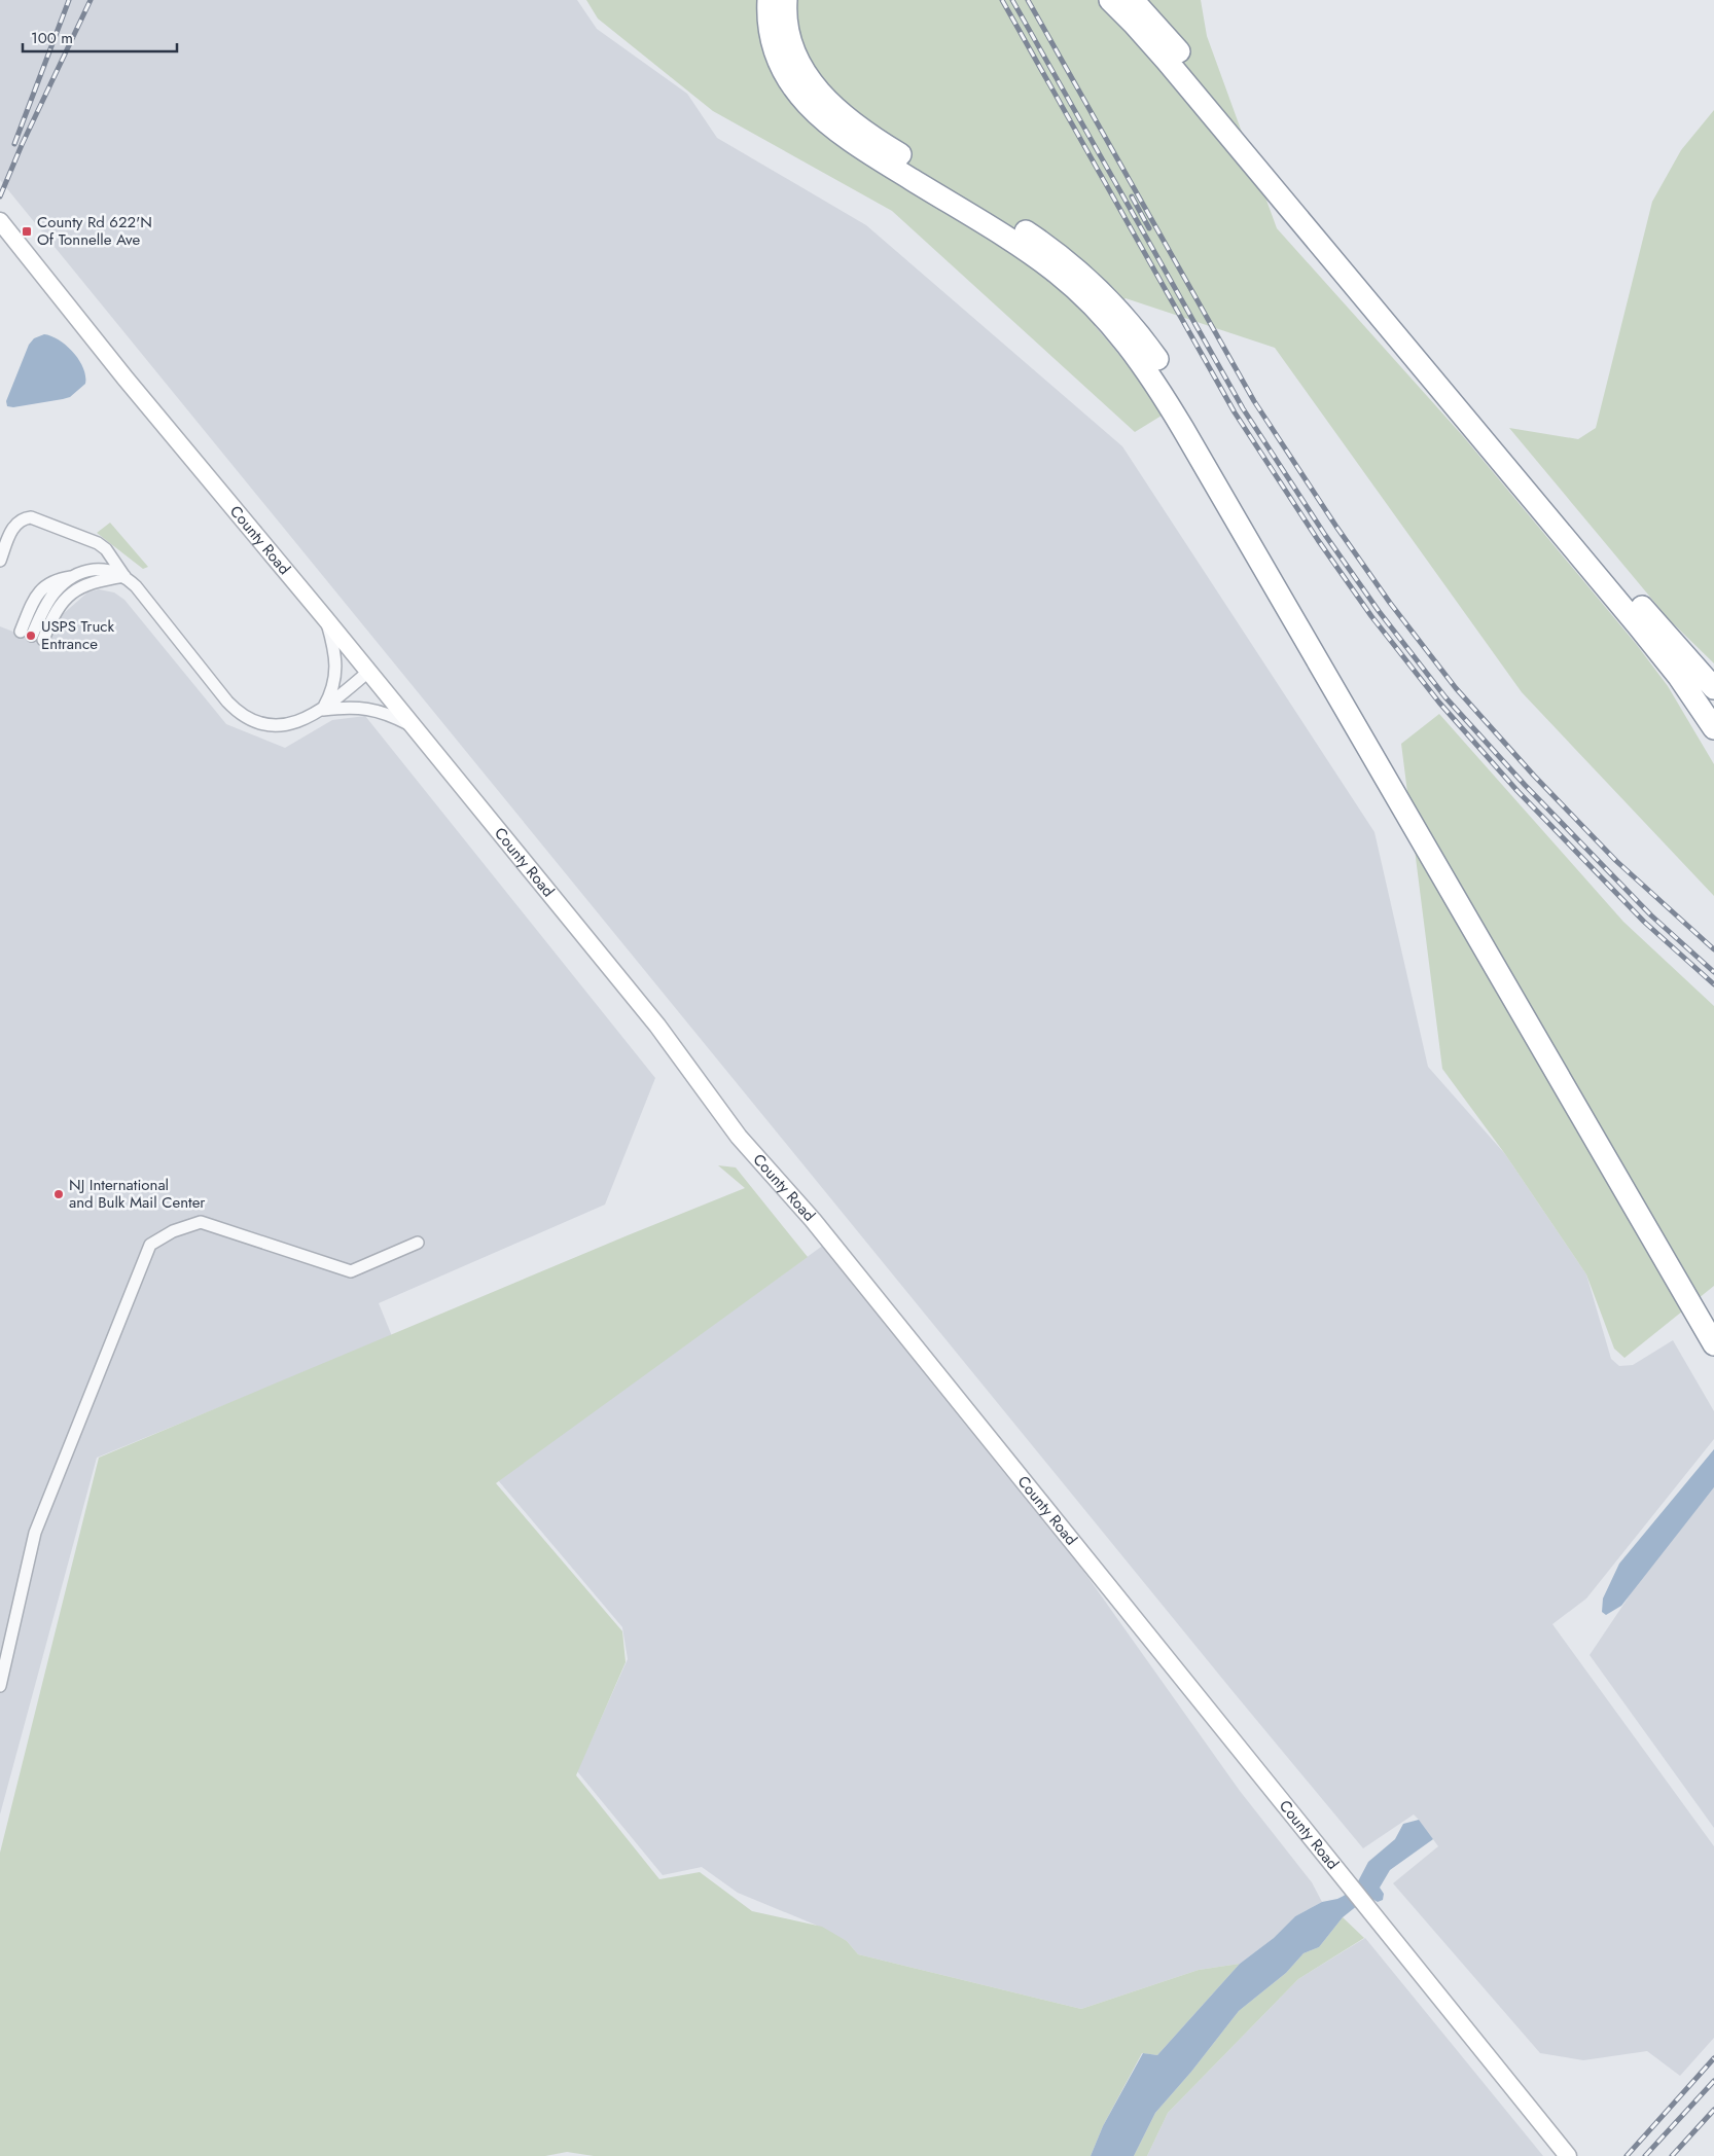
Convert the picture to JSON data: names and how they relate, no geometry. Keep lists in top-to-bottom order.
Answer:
{
  "streets": {
    "main road": ["County Road"]
  },
  "places": {
    "transit": ["County Rd 622'N Of Tonnelle Ave"],
    "other": ["USPS Truck Entrance", "NJ International and Bulk Mail Center"]
  },
  "scale_bar": "100 m"
}
